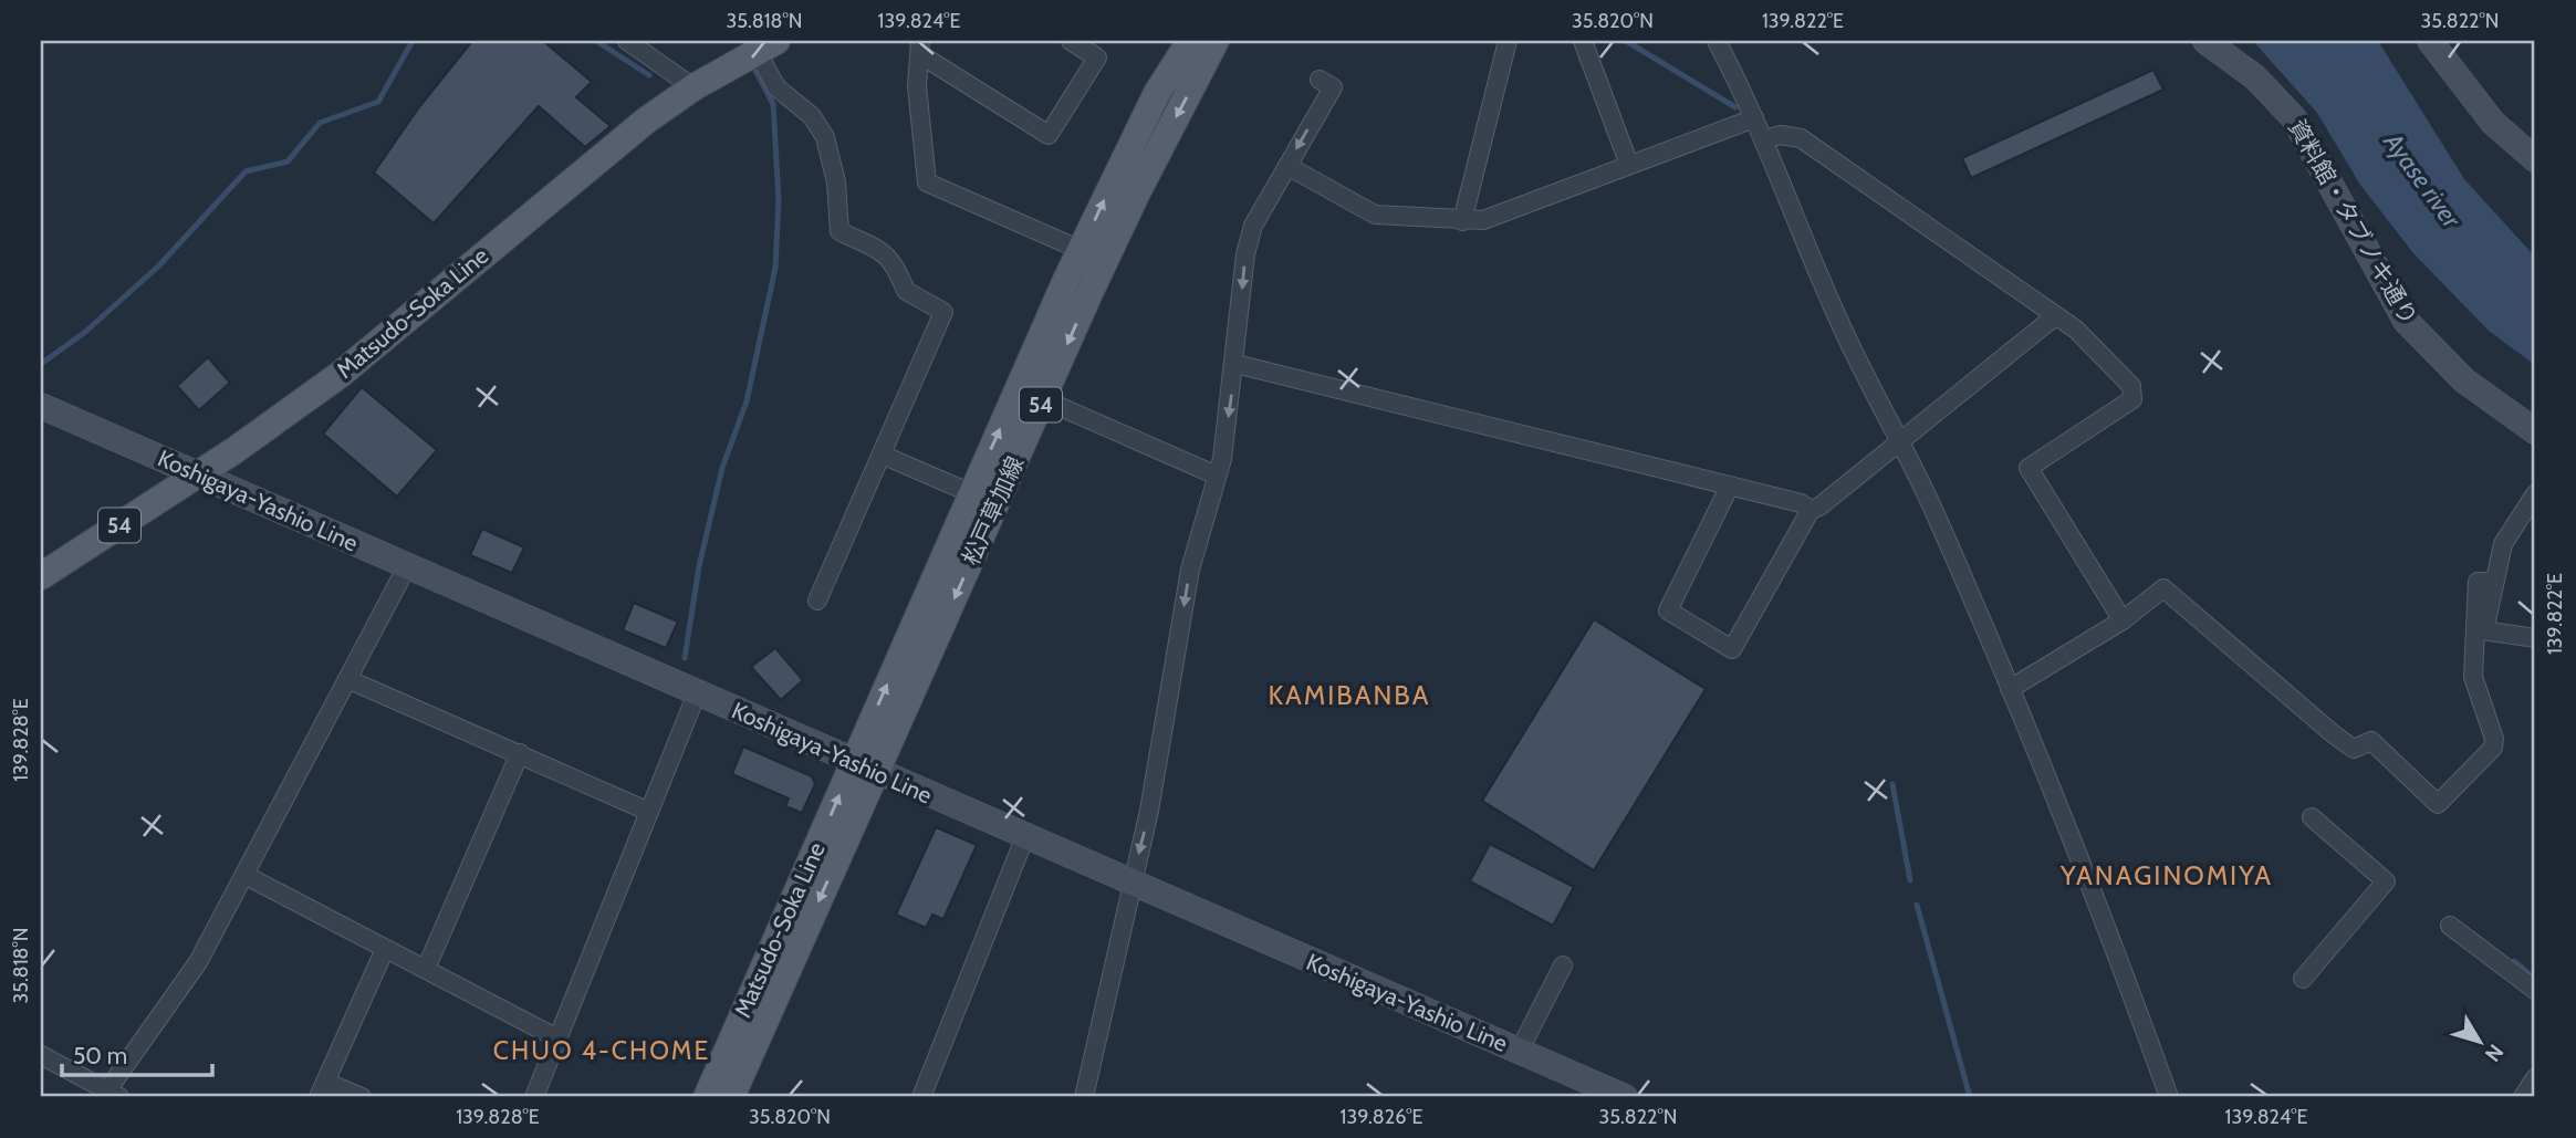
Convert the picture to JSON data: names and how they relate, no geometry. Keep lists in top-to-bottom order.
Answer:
{
  "streets": {
    "main road": [
      "資料館・タブノキ通り",
      "Matsudo-Soka Line",
      "54",
      "Koshigaya-Yashio Line",
      "松戸草加線"
    ]
  },
  "crossings": [
    ["Matsudo-Soka Line", "Koshigaya-Yashio Line"],
    ["Matsudo-Soka Line", "松戸草加線"],
    ["Koshigaya-Yashio Line", "松戸草加線"]
  ],
  "districts": ["KAMIBANBA", "YANAGINOMIYA", "CHUO 4-CHOME"],
  "water": ["Ayase river"],
  "scale_bar": "50 m",
  "north": "bottom right",
  "coordinates": [
    "35.818°N",
    "139.824°E",
    "35.820°N",
    "139.822°E",
    "35.822°N",
    "139.828°E",
    "139.826°E"
  ]
}
